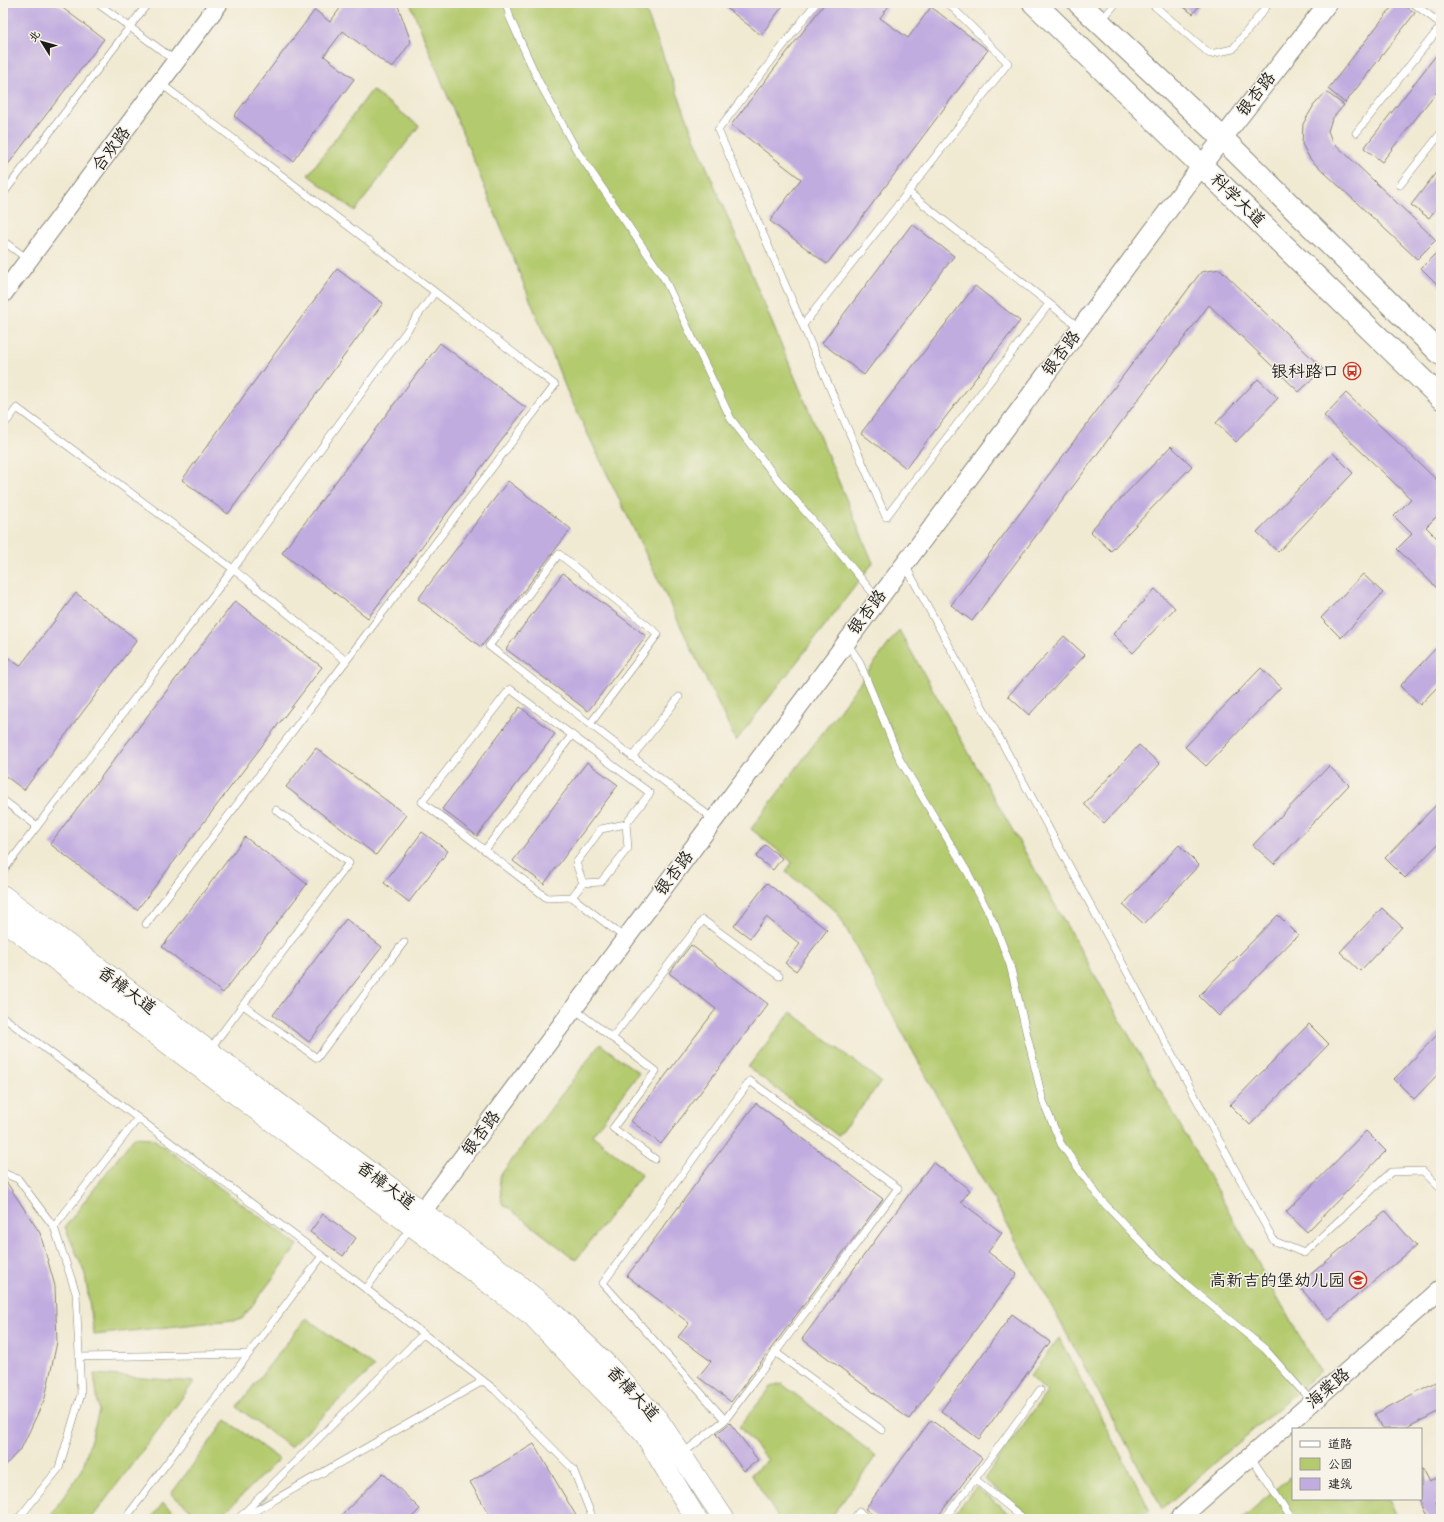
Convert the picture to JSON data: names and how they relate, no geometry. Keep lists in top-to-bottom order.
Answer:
{
  "streets": {
    "main road": ["科学大道", "香樟大道"],
    "street": ["银杏路", "合欢路", "海棠路"]
  },
  "crossings": [
    ["银杏路", "科学大道"],
    ["银杏路", "香樟大道"]
  ],
  "places": {
    "bus stop": ["银科路口"],
    "school or university": ["高新吉的堡幼儿园"]
  },
  "legend": ["道路", "公园", "建筑"],
  "north": "top left"
}
